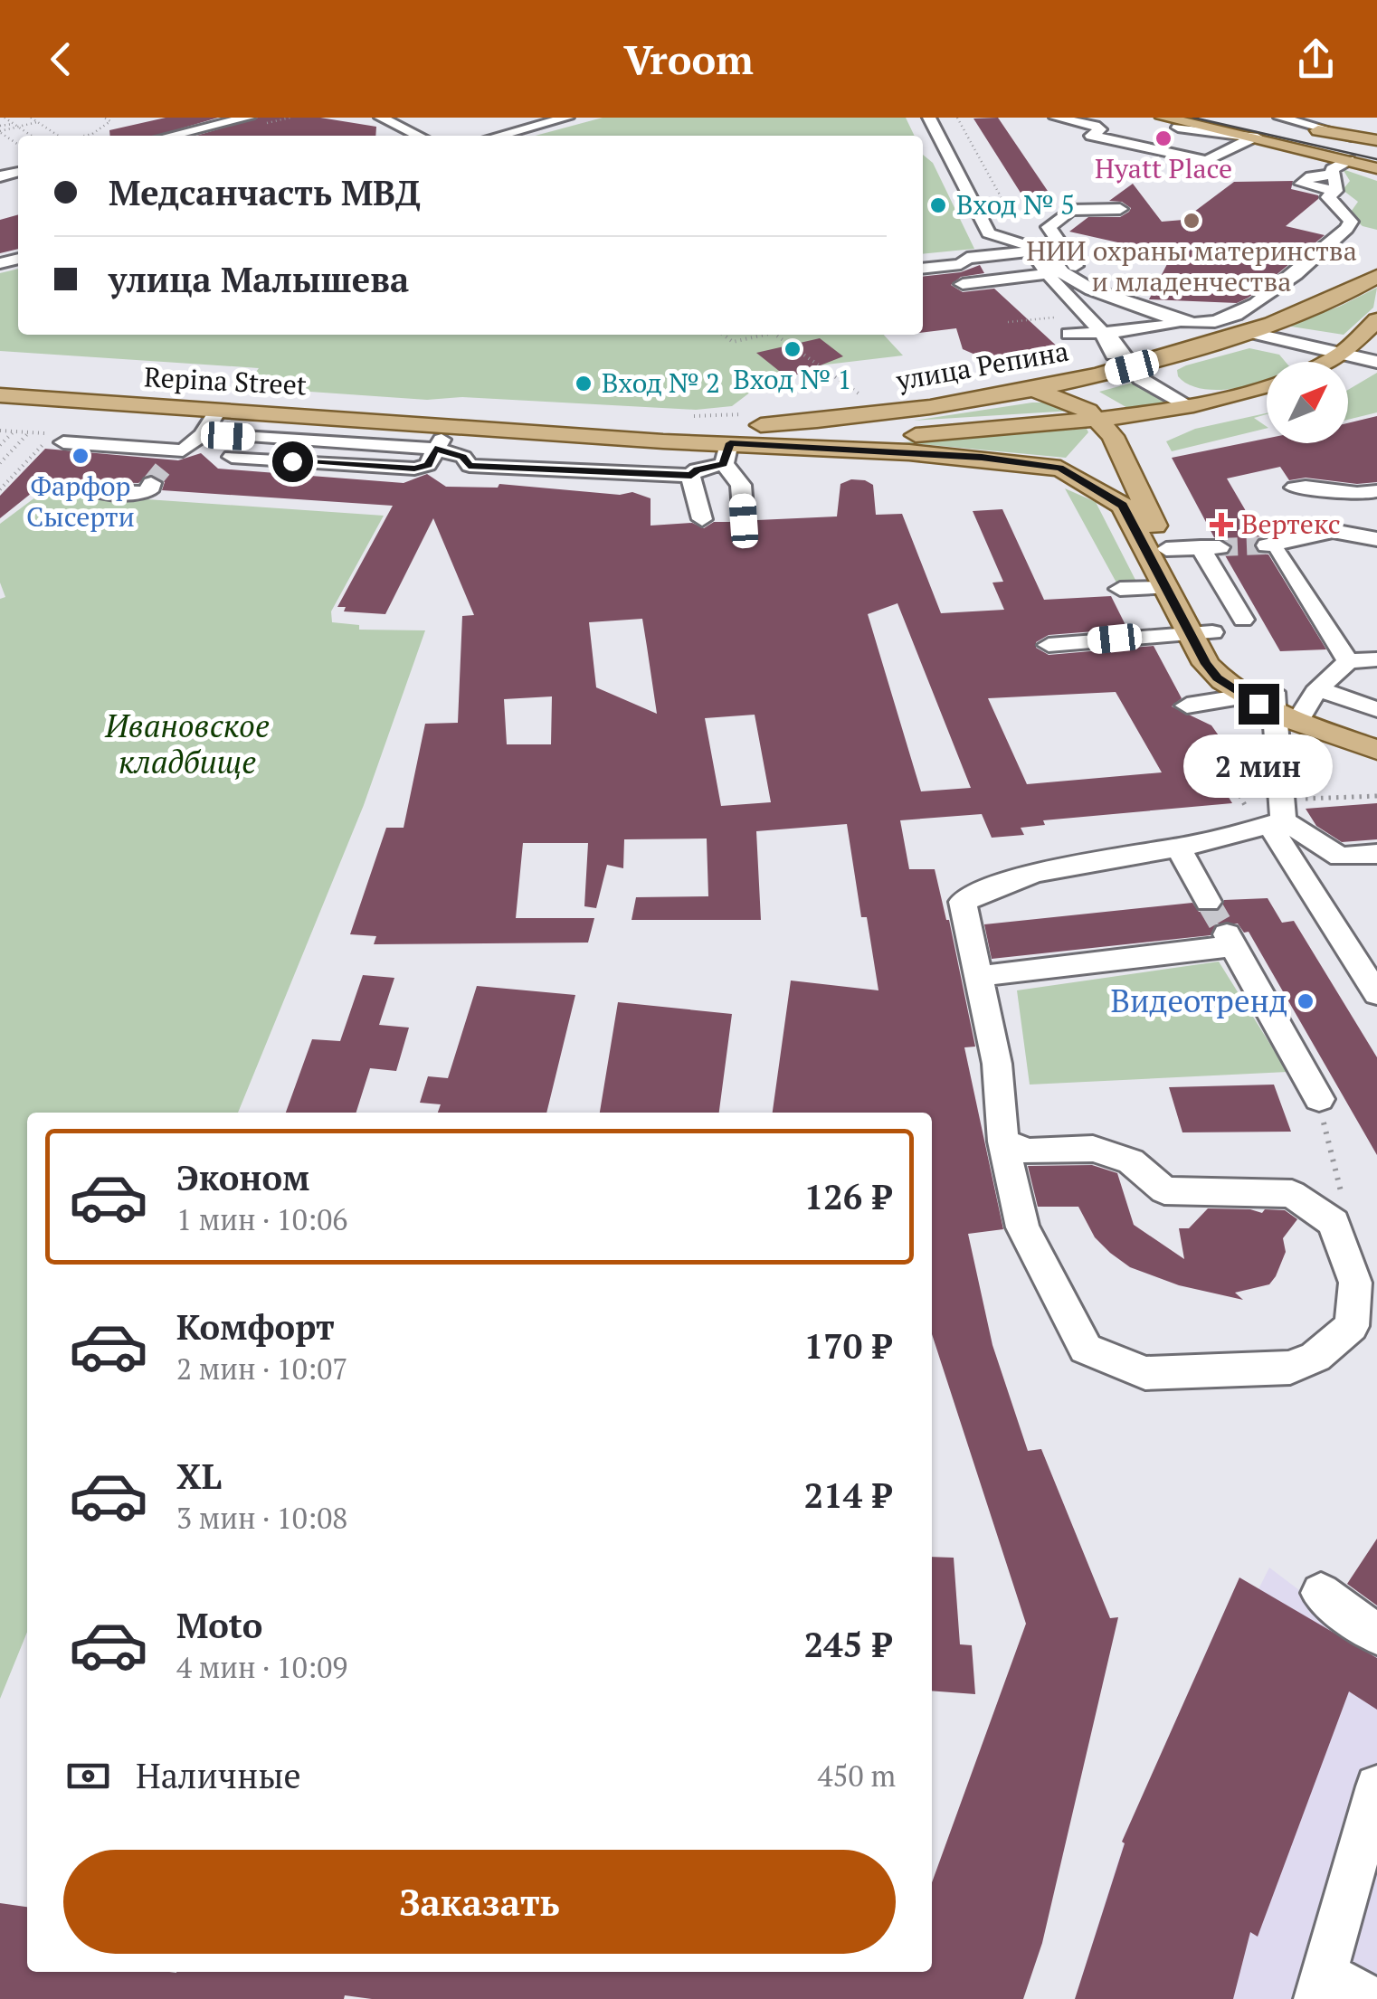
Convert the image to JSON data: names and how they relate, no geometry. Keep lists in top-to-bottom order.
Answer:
{
  "streets": {
    "main road": ["улица Репина", "Repina Street"]
  },
  "crossings": [
    ["улица Репина", "Repina Street"]
  ],
  "parks": ["Ивановское кладбище"],
  "places": {
    "other": [
      "Hyatt Place",
      "Вход № 5",
      "НИИ охраны материнства и младенчества",
      "Вход № 1",
      "Вход № 2",
      "Фарфор Сысерти",
      "Видеотренд"
    ],
    "health": ["Вертекс"]
  },
  "north": "top right",
  "page": {
    "header": "Vroom",
    "banner": ["Медсанчасть МВД", "улица Малышева"],
    "bubble": "2 мин",
    "list": [
      {
        "name": "Эконом",
        "note": "1 мин · 10:06",
        "value": "126 ₽"
      },
      {
        "name": "Комфорт",
        "note": "2 мин · 10:07",
        "value": "170 ₽"
      },
      {
        "name": "XL",
        "note": "3 мин · 10:08",
        "value": "214 ₽"
      },
      {
        "name": "Moto",
        "note": "4 мин · 10:09",
        "value": "245 ₽"
      }
    ],
    "pay": ["Наличные", "450 m"],
    "buttons": "Заказать"
  }
}
